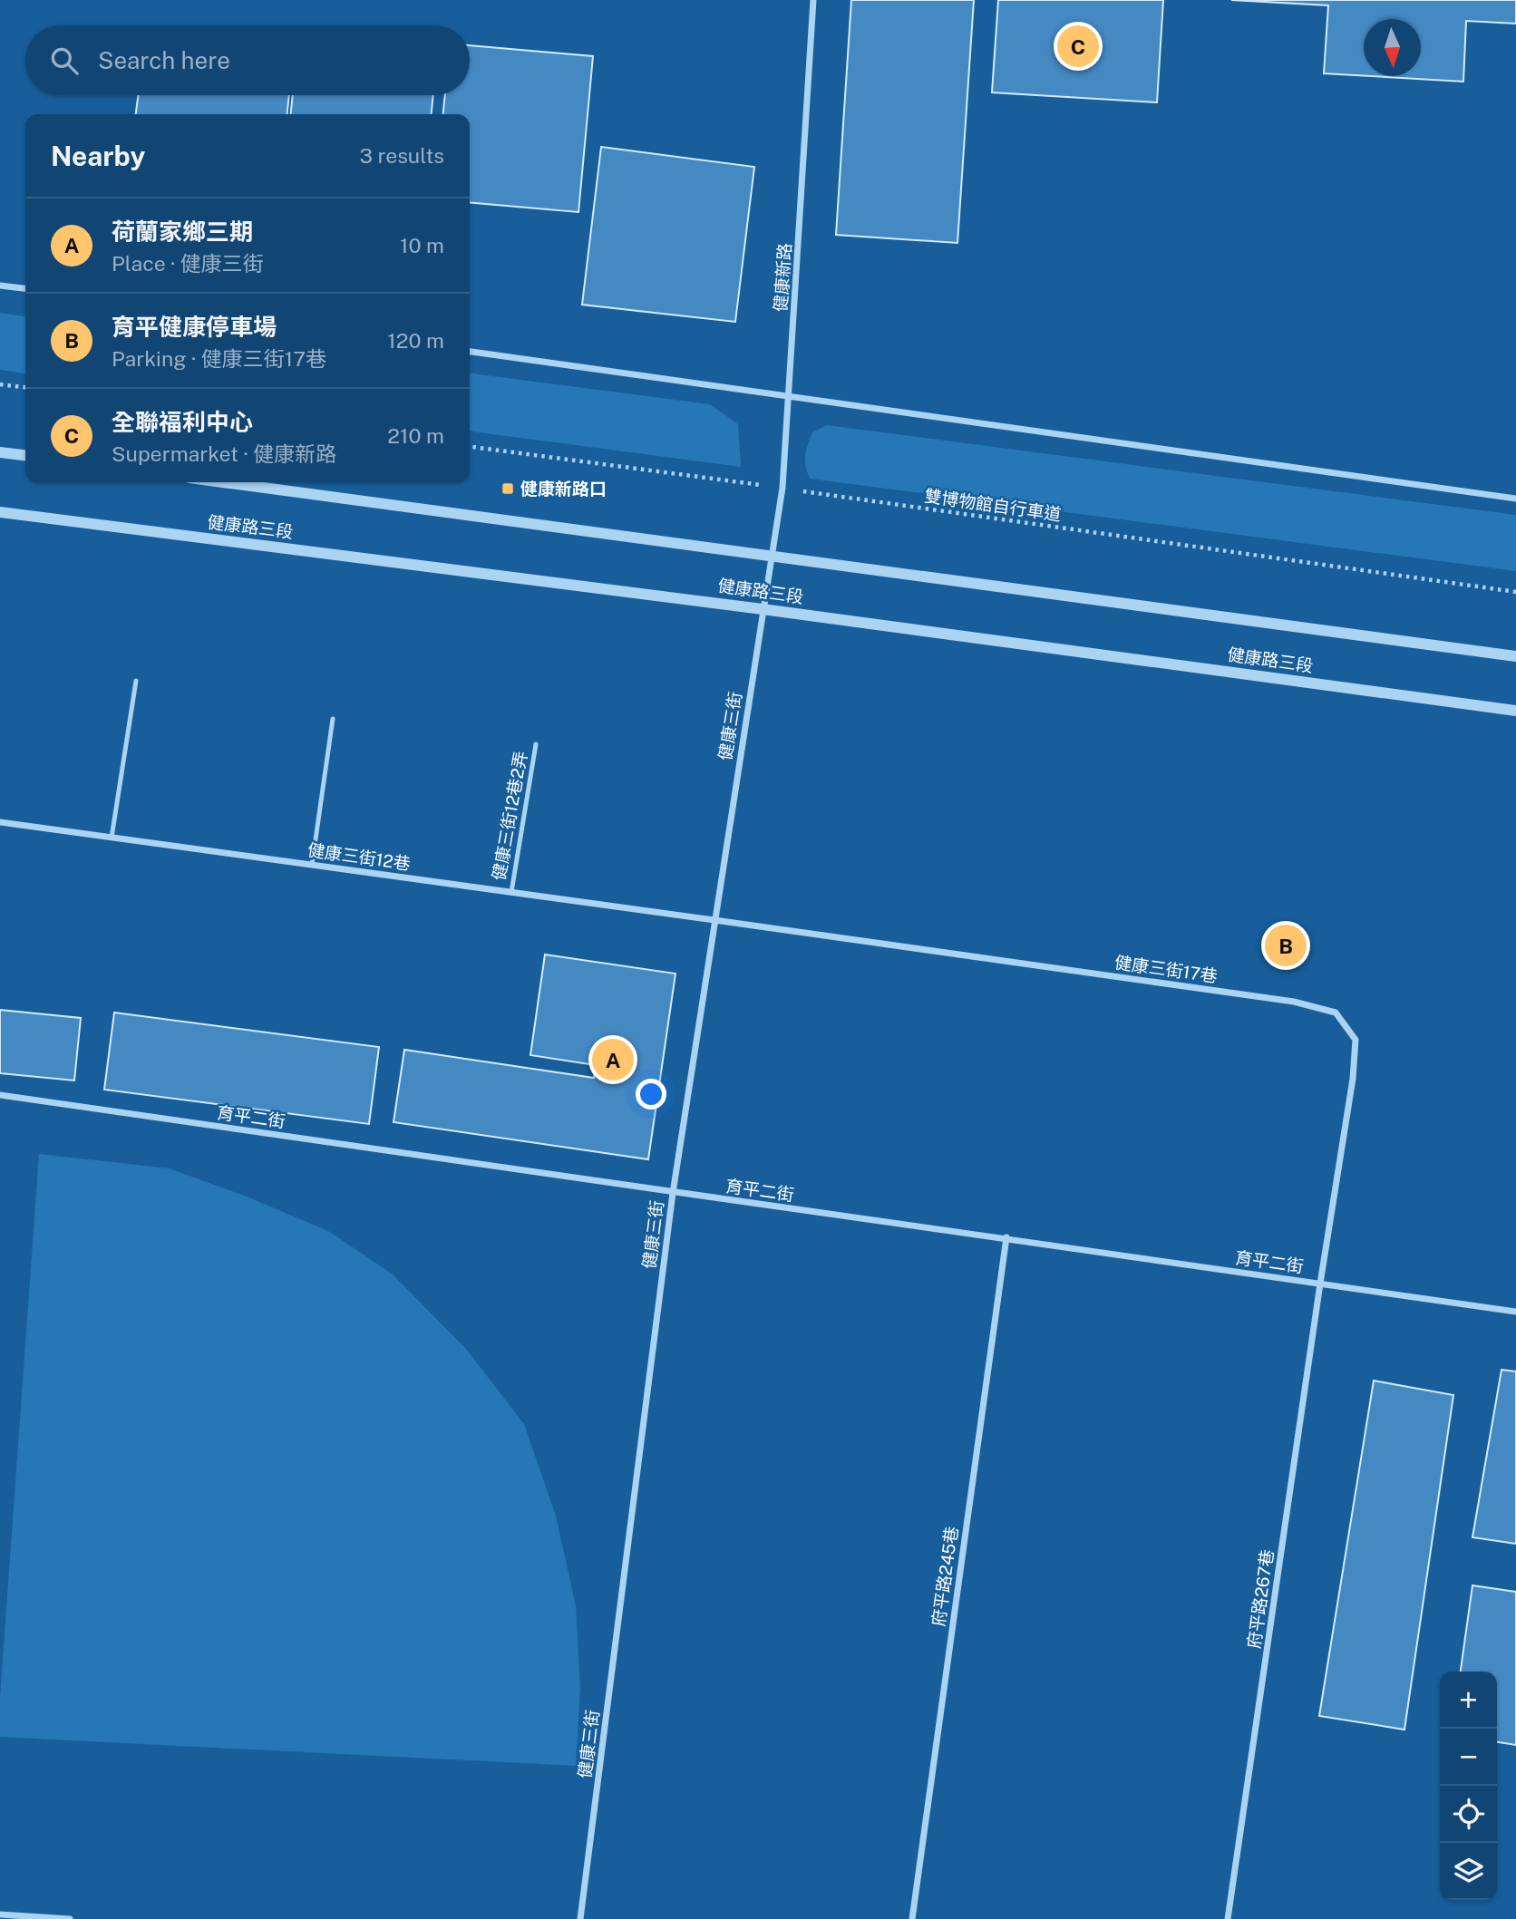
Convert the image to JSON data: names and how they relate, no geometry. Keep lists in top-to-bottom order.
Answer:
{
  "streets": {
    "street": [
      "健康新路",
      "健康路三段",
      "健康三街",
      "健康三街12巷",
      "健康三街17巷",
      "育平二街",
      "府平路245巷",
      "府平路267巷"
    ],
    "lane": ["健康三街12巷2弄"],
    "path": ["雙博物館自行車道"]
  },
  "crossings": [
    ["健康新路", "雙博物館自行車道"],
    ["健康新路", "健康路三段"],
    ["健康新路", "健康三街"],
    ["健康路三段", "健康三街"],
    ["健康三街", "健康三街12巷"],
    ["健康三街", "健康三街17巷"],
    ["健康三街", "育平二街"],
    ["健康三街12巷2弄", "健康三街12巷"],
    ["健康三街12巷", "健康三街17巷"],
    ["健康三街17巷", "育平二街"],
    ["健康三街17巷", "府平路267巷"],
    ["育平二街", "府平路245巷"],
    ["育平二街", "府平路267巷"]
  ],
  "places": {
    "transit": ["健康新路口"]
  },
  "north": "bottom",
  "page": {
    "pins": ["C", "B", "A"],
    "search": "Search here",
    "heading": ["Nearby", "3 results"],
    "list": [
      {
        "mark": "A",
        "name": "荷蘭家鄉三期",
        "note": "Place · 健康三街",
        "value": "10 m"
      },
      {
        "mark": "B",
        "name": "育平健康停車場",
        "note": "Parking · 健康三街17巷",
        "value": "120 m"
      },
      {
        "mark": "C",
        "name": "全聯福利中心",
        "note": "Supermarket · 健康新路",
        "value": "210 m"
      }
    ],
    "map_buttons": ["+", "−"]
  }
}
